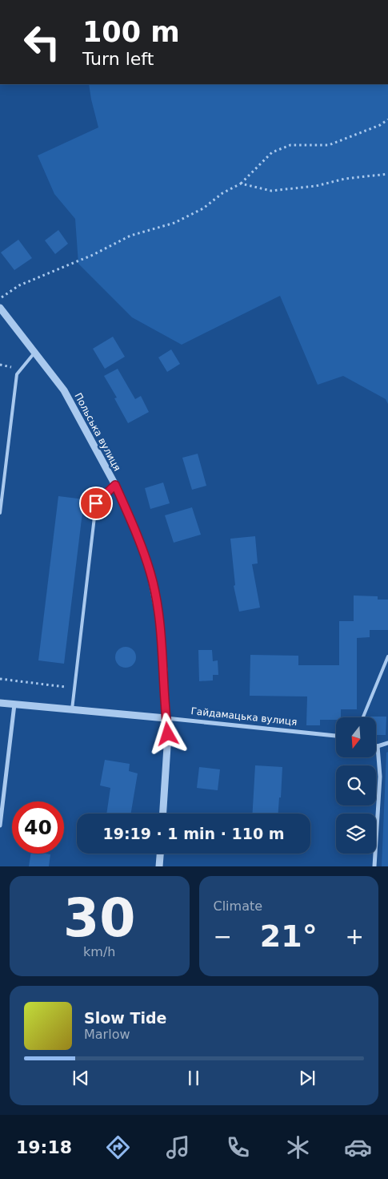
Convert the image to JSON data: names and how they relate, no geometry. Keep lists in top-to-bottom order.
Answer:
{
  "streets": {
    "street": ["Польська вулиця", "Гайдамацька вулиця"]
  },
  "crossings": [
    ["Польська вулиця", "Гайдамацька вулиця"]
  ],
  "north": "bottom",
  "page": {
    "turn": ["100 m", "Turn left"],
    "limit": "40",
    "trip": "19:19 · 1 min · 110 m",
    "tile": [
      ["30", "km/h"],
      "Climate"
    ],
    "heat": ["−", "21°", "+"],
    "song": ["Slow Tide", "Marlow"],
    "tabs": "19:18"
  }
}
